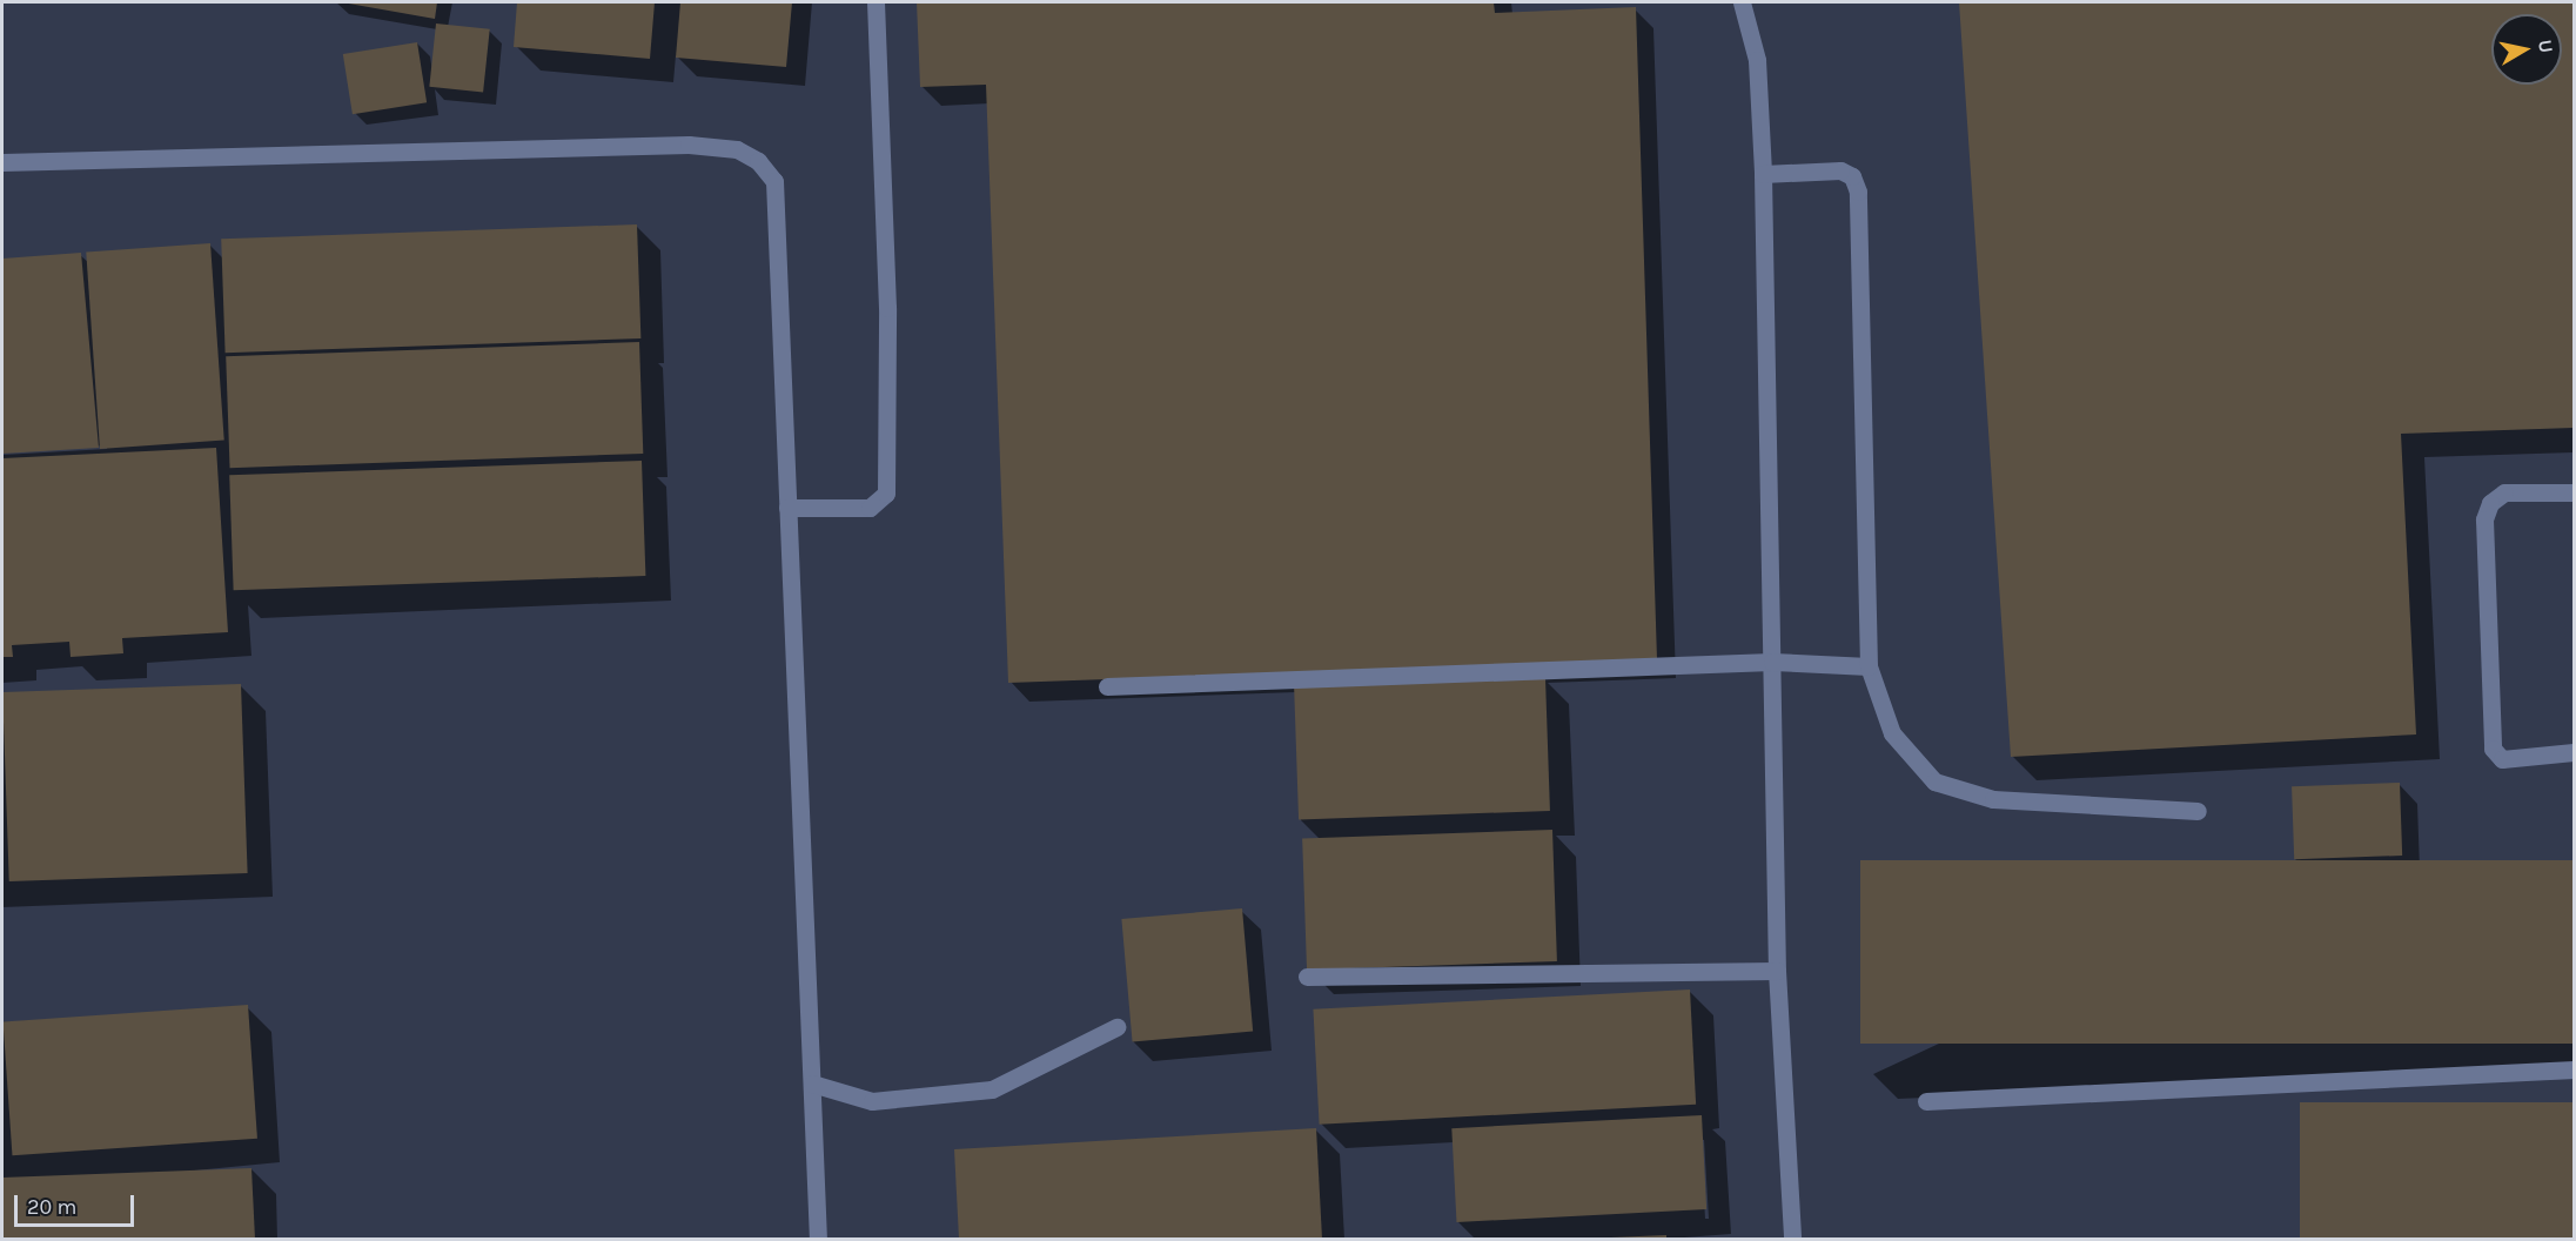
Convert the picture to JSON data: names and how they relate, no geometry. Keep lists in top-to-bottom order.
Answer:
{
  "scale_bar": "20 m",
  "north": "right"
}
